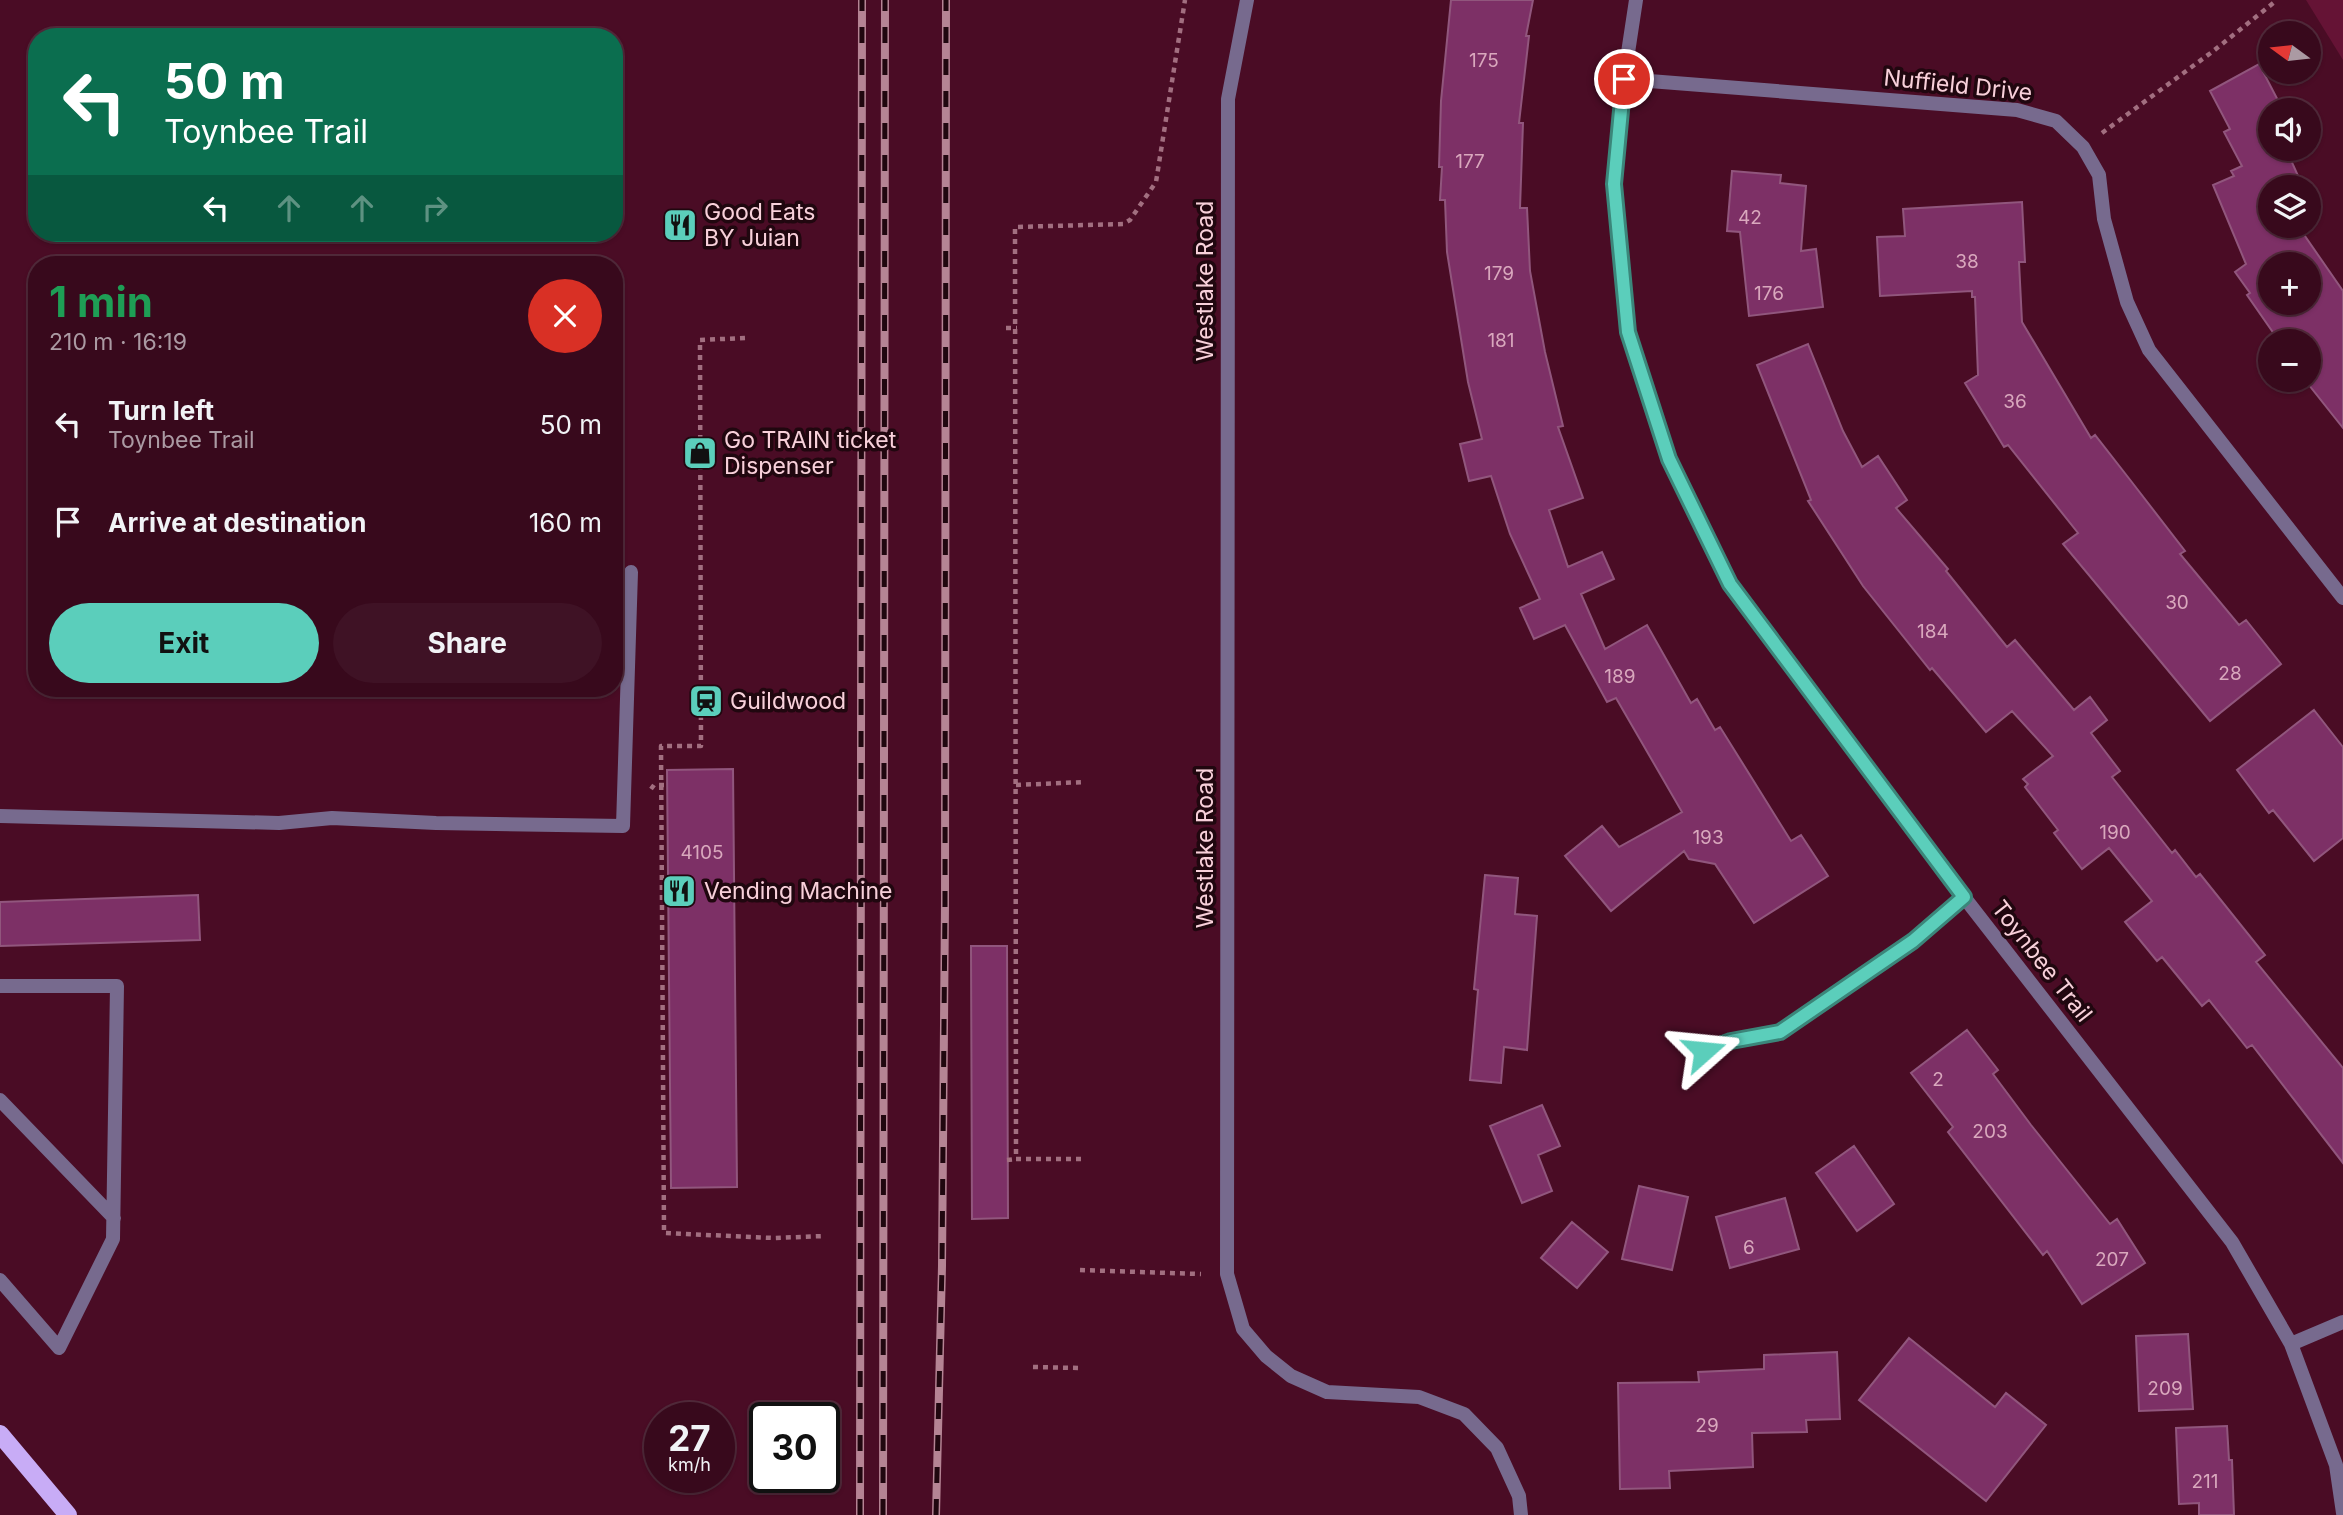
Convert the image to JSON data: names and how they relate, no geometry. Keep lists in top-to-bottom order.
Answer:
{
  "streets": {
    "street": ["Nuffield Drive", "Westlake Road", "Toynbee Trail"]
  },
  "crossings": [
    ["Nuffield Drive", "Toynbee Trail"]
  ],
  "places": {
    "restaurant": ["Good Eats BY Juian", "Vending Machine"],
    "shop": ["Go TRAIN ticket Dispenser"],
    "station": ["Guildwood"]
  },
  "house_numbers": [
    "175",
    "177",
    "42",
    "38",
    "179",
    "176",
    "181",
    "36",
    "30",
    "184",
    "28",
    "189",
    "190",
    "193",
    "4105",
    "2",
    "203",
    "6",
    "207",
    "209",
    "29",
    "211"
  ],
  "north": "left",
  "page": {
    "map_buttons": ["+", "−"],
    "turn": ["50 m", "Toynbee Trail"],
    "heading": ["1 min", "210 m · 16:19"],
    "list": [
      {
        "name": "Turn left",
        "note": "Toynbee Trail",
        "value": "50 m"
      },
      {
        "name": "Arrive at destination",
        "value": "160 m"
      }
    ],
    "buttons": ["Exit", "Share"],
    "speed": "27 km/h",
    "limit": "30"
  }
}
